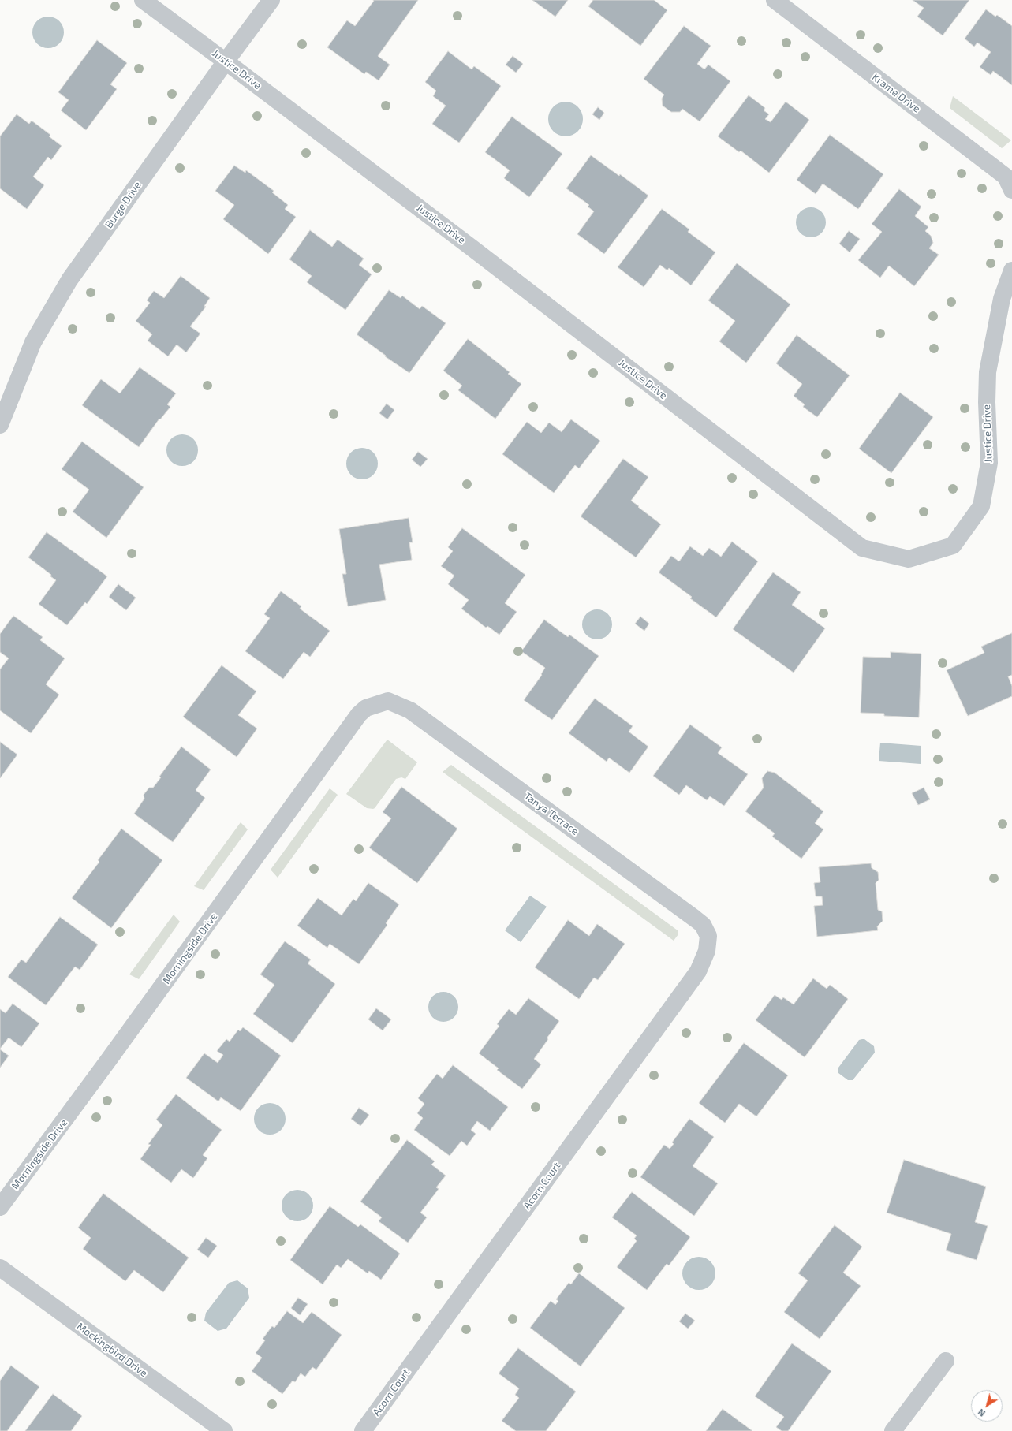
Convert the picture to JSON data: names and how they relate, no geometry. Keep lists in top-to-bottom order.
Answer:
{
  "streets": {
    "street": [
      "Justice Drive",
      "Krame Drive",
      "Burge Drive",
      "Tanya Terrace",
      "Morningside Drive",
      "Acorn Court",
      "Mockingbird Drive"
    ]
  },
  "crossings": [
    ["Justice Drive", "Burge Drive"],
    ["Tanya Terrace", "Morningside Drive"],
    ["Tanya Terrace", "Acorn Court"]
  ],
  "north": "bottom left"
}
